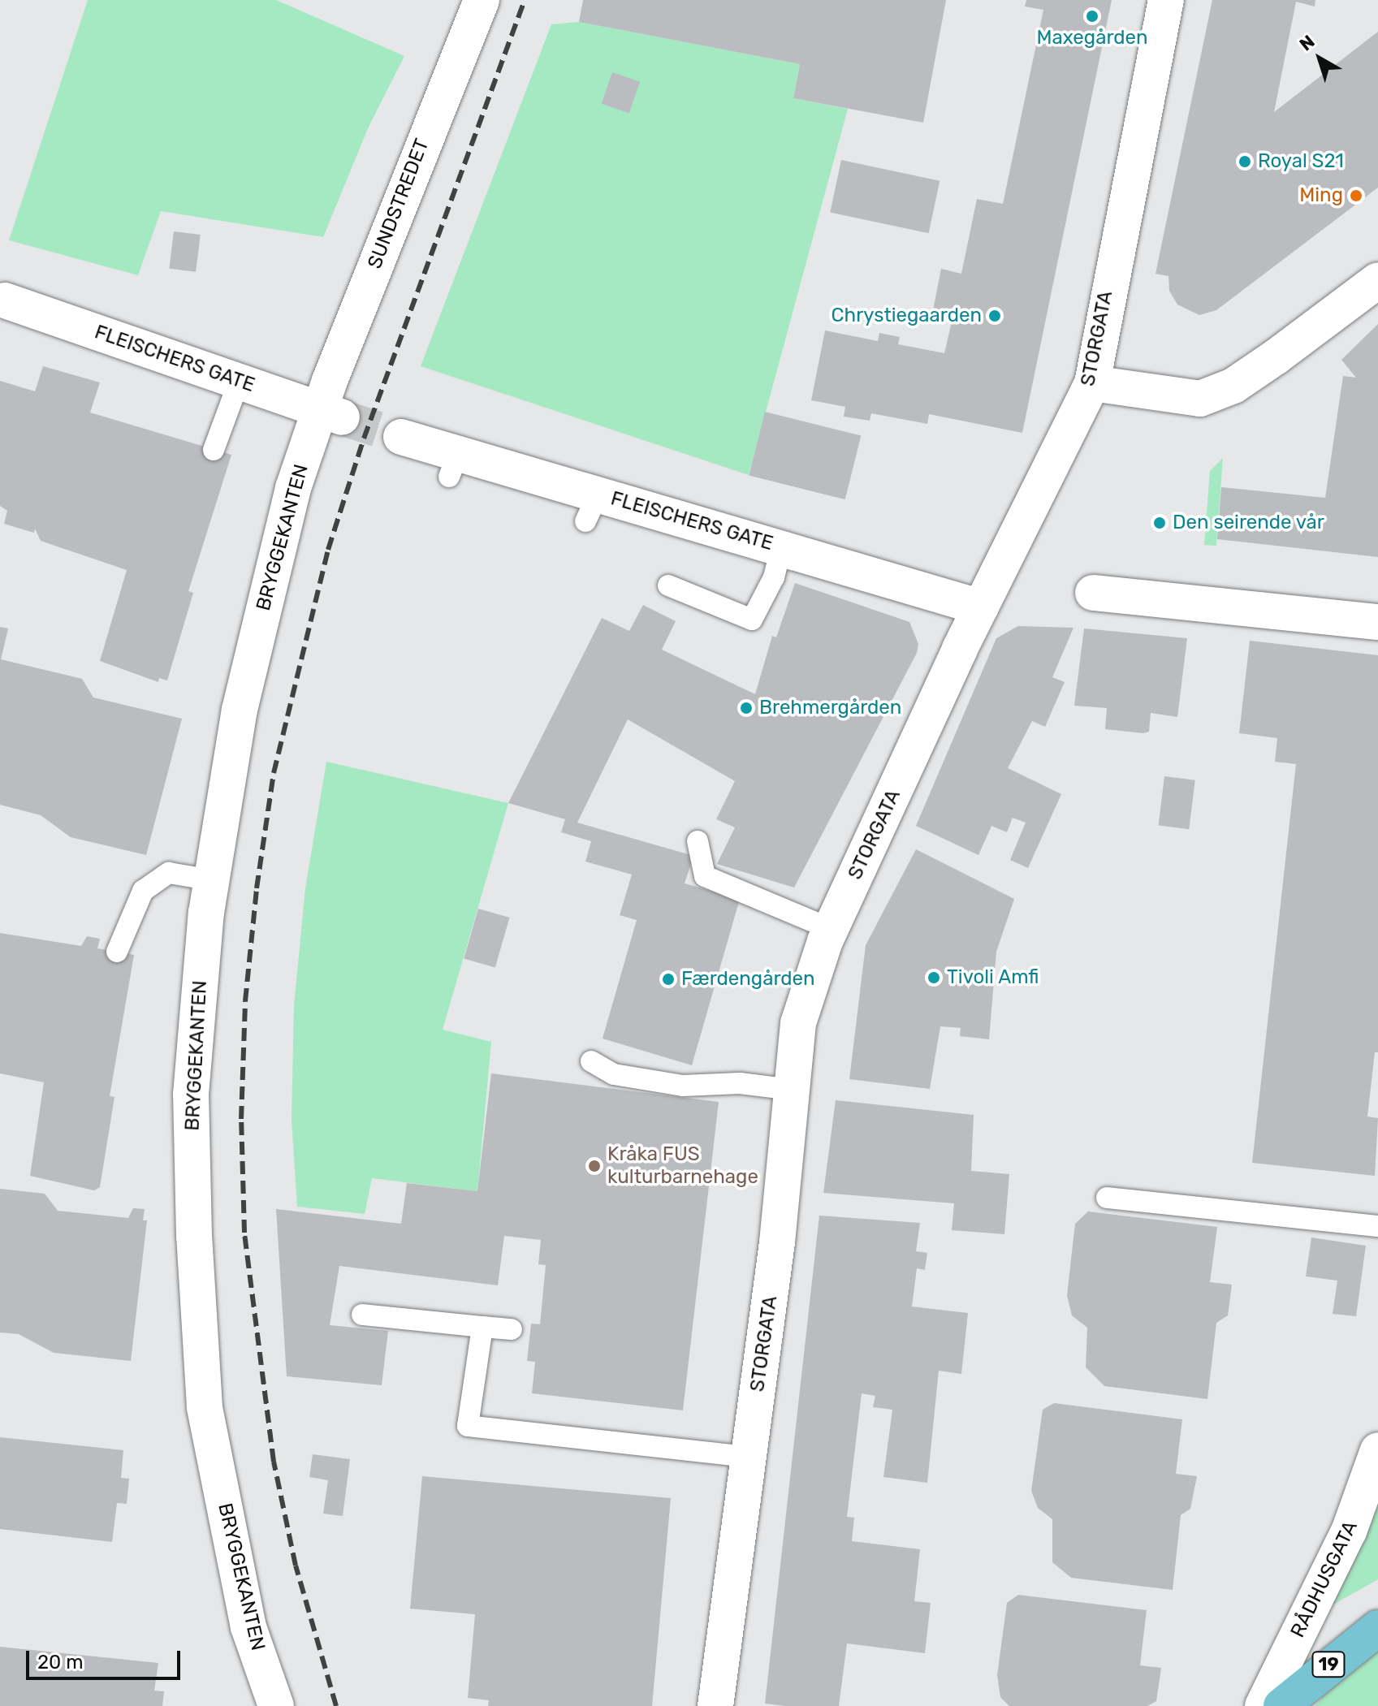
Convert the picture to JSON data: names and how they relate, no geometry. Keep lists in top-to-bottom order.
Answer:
{
  "streets": {
    "highway": ["19"],
    "street": [
      "SUNDSTREDET",
      "STORGATA",
      "FLEISCHERS GATE",
      "BRYGGEKANTEN",
      "RÅDHUSGATA"
    ]
  },
  "crossings": [
    ["SUNDSTREDET", "FLEISCHERS GATE"],
    ["SUNDSTREDET", "BRYGGEKANTEN"],
    ["STORGATA", "FLEISCHERS GATE"],
    ["FLEISCHERS GATE", "BRYGGEKANTEN"]
  ],
  "places": [
    "Maxegården",
    "Royal S21",
    "Ming",
    "Chrystiegaarden",
    "Den seirende vår",
    "Brehmergården",
    "Tivoli Amfi",
    "Færdengården",
    "Kråka FUS kulturbarnehage"
  ],
  "scale_bar": "20 m",
  "north": "top left"
}
